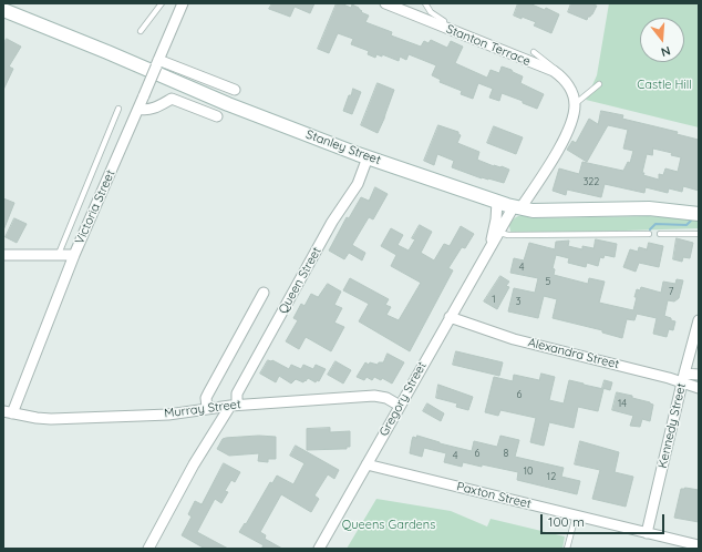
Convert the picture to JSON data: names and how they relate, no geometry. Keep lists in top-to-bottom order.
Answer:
{
  "streets": {
    "main road": ["Stanley Street"],
    "street": [
      "Stanton Terrace",
      "Victoria Street",
      "Queen Street",
      "Alexandra Street",
      "Gregory Street",
      "Murray Street",
      "Kennedy Street",
      "Paxton Street"
    ]
  },
  "crossings": [
    ["Stanley Street", "Queen Street"],
    ["Stanley Street", "Gregory Street"],
    ["Victoria Street", "Murray Street"],
    ["Queen Street", "Murray Street"],
    ["Alexandra Street", "Gregory Street"],
    ["Alexandra Street", "Kennedy Street"],
    ["Gregory Street", "Murray Street"],
    ["Gregory Street", "Paxton Street"],
    ["Kennedy Street", "Paxton Street"]
  ],
  "parks": ["Castle Hill", "Queens Gardens"],
  "house_numbers": [
    "322",
    "4",
    "5",
    "7",
    "1",
    "3",
    "6",
    "14",
    "6",
    "8",
    "4",
    "10",
    "12"
  ],
  "scale_bar": "100 m",
  "north": "bottom"
}
